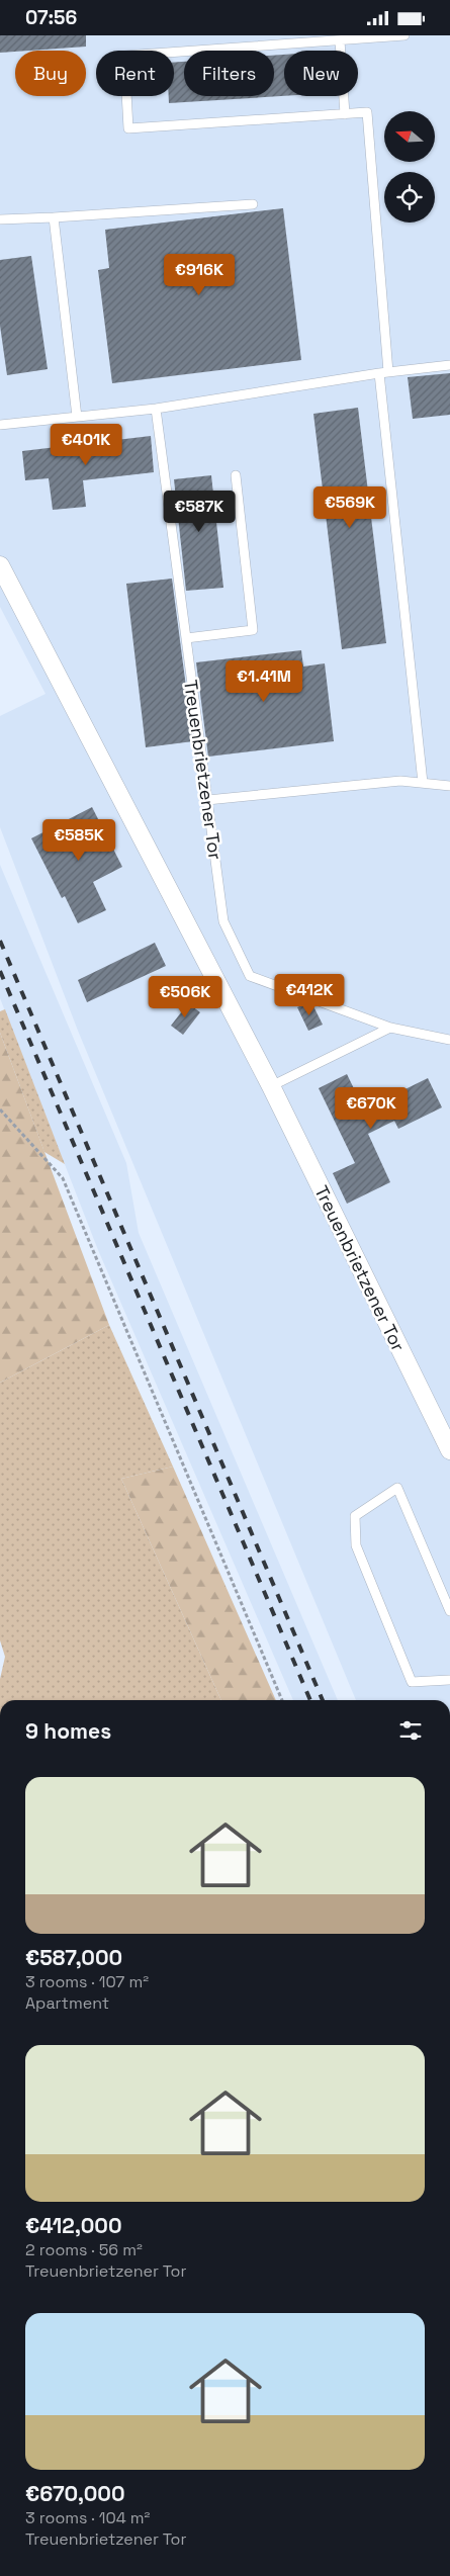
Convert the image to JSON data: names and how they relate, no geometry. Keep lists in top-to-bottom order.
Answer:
{
  "streets": {
    "street": ["Treuenbrietzener Tor"]
  },
  "north": "left",
  "page": {
    "status": "07:56",
    "chip": [
      "Buy",
      "Rent",
      "Filters",
      "New"
    ],
    "price": [
      "€916K",
      "€401K",
      "€569K",
      "€587K",
      "€1.41M",
      "€585K",
      "€412K",
      "€506K",
      "€670K"
    ],
    "heading": "9 homes",
    "list": [
      {
        "name": "€587,000",
        "note": "3 rooms · 107 m² · Apartment"
      },
      {
        "name": "€412,000",
        "note": "2 rooms · 56 m² · Treuenbrietzener Tor"
      },
      {
        "name": "€670,000",
        "note": "3 rooms · 104 m² · Treuenbrietzener Tor"
      }
    ]
  }
}
